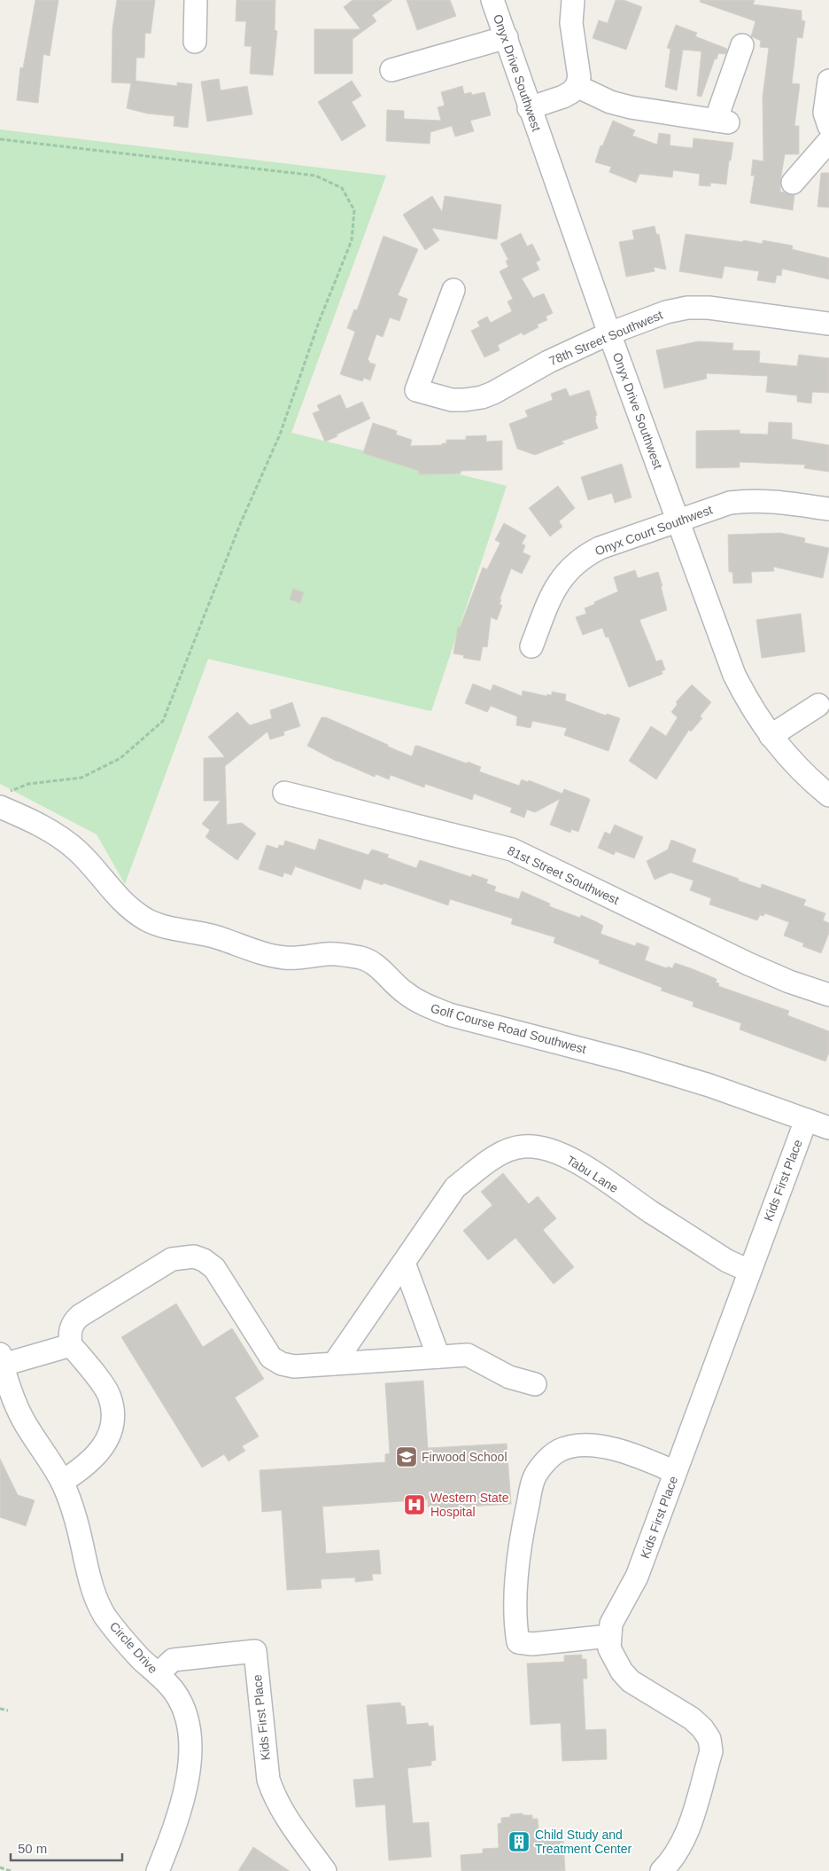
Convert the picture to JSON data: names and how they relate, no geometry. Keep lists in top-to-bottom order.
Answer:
{
  "streets": {
    "street": [
      "Onyx Drive Southwest",
      "78th Street Southwest",
      "Onyx Court Southwest",
      "81st Street Southwest",
      "Golf Course Road Southwest",
      "Tabu Lane",
      "Kids First Place",
      "Circle Drive"
    ]
  },
  "crossings": [
    ["Onyx Drive Southwest", "78th Street Southwest"],
    ["Onyx Drive Southwest", "Onyx Court Southwest"],
    ["Golf Course Road Southwest", "Kids First Place"],
    ["Tabu Lane", "Kids First Place"],
    ["Kids First Place", "Circle Drive"]
  ],
  "places": {
    "school or university": ["Firwood School"],
    "hospital": ["Western State Hospital"],
    "building": ["Child Study and Treatment Center"]
  },
  "scale_bar": "50 m"
}
